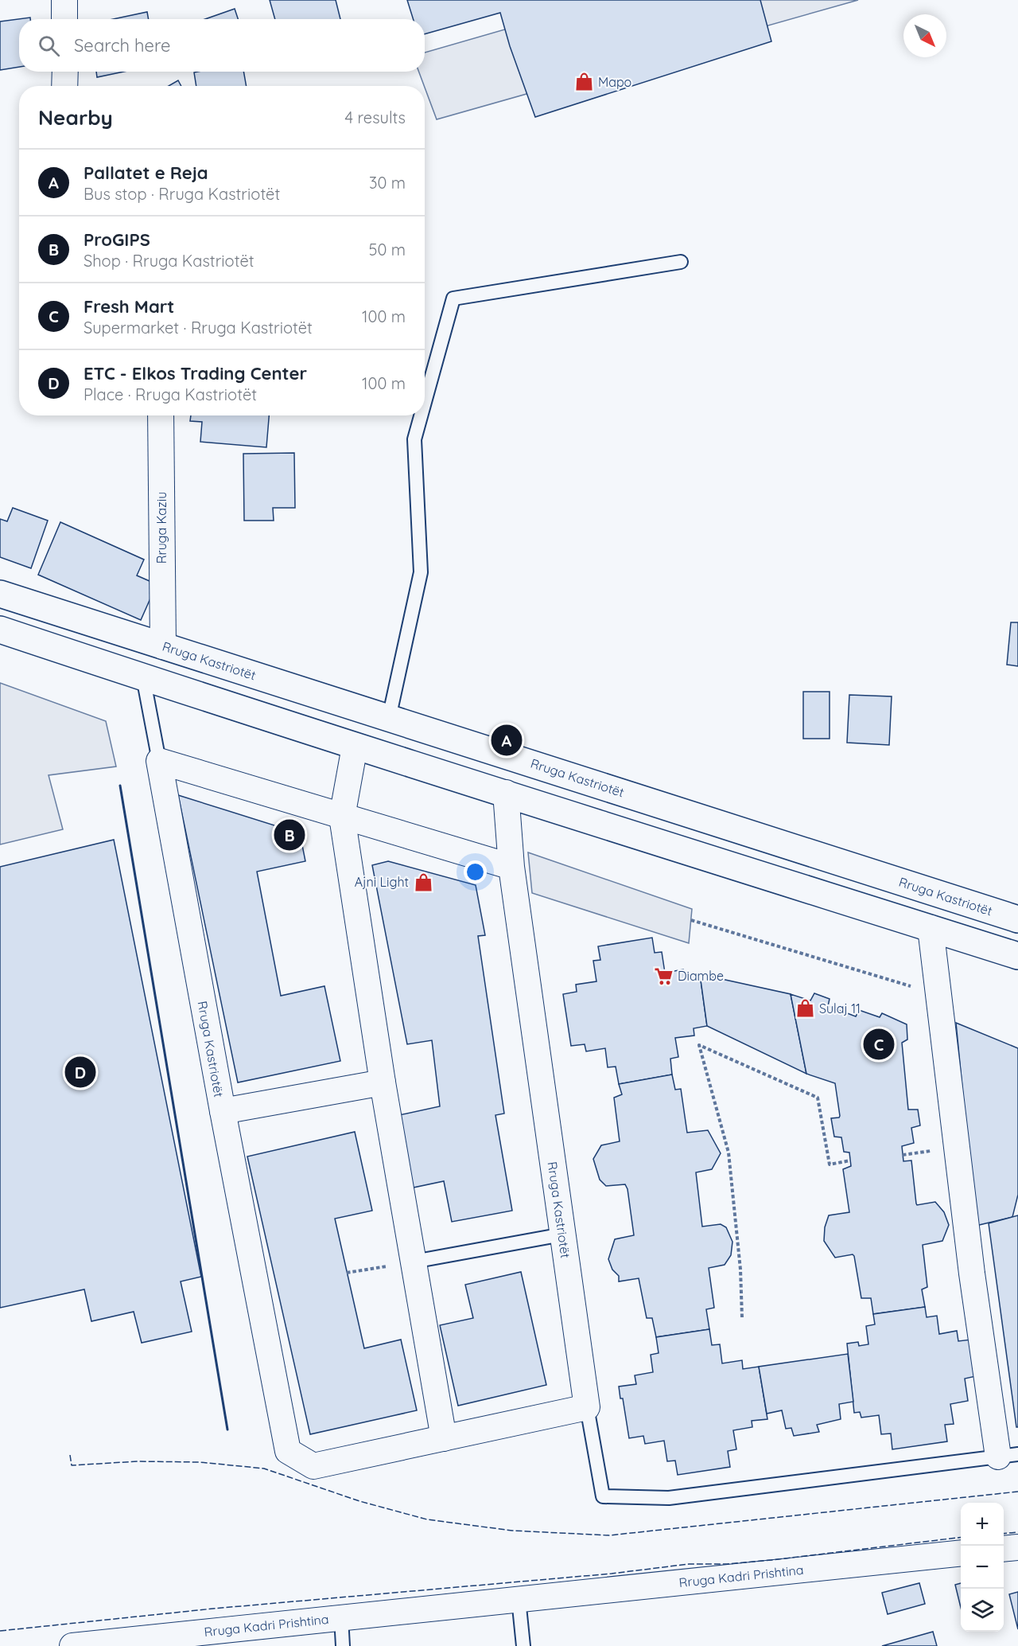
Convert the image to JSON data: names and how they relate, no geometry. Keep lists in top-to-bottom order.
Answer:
{
  "streets": {
    "main road": ["Rruga Kastriotët"],
    "street": ["Rruga Kaziu", "Rruga Kadri Prishtina"]
  },
  "crossings": [
    ["Rruga Kaziu", "Rruga Kastriotët"]
  ],
  "places": {
    "shop": ["Mapo", "Ajni Light", "Sulaj 11"],
    "supermarket": ["Diambe"]
  },
  "north": "bottom right",
  "page": {
    "search": "Search here",
    "heading": ["Nearby", "4 results"],
    "list": [
      {
        "mark": "A",
        "name": "Pallatet e Reja",
        "note": "Bus stop · Rruga Kastriotët",
        "value": "30 m"
      },
      {
        "mark": "B",
        "name": "ProGIPS",
        "note": "Shop · Rruga Kastriotët",
        "value": "50 m"
      },
      {
        "mark": "C",
        "name": "Fresh Mart",
        "note": "Supermarket · Rruga Kastriotët",
        "value": "100 m"
      },
      {
        "mark": "D",
        "name": "ETC - Elkos Trading Center",
        "note": "Place · Rruga Kastriotët",
        "value": "100 m"
      }
    ],
    "pins": [
      "A",
      "B",
      "C",
      "D"
    ],
    "map_buttons": ["+", "−"]
  }
}
